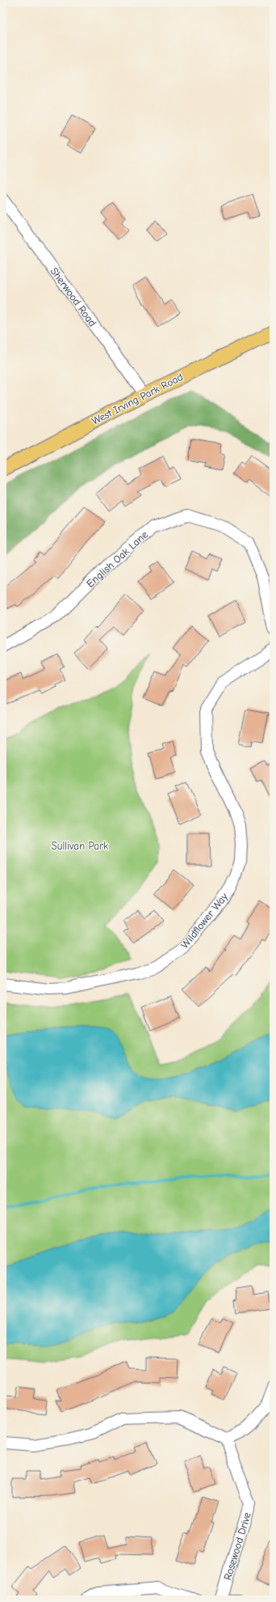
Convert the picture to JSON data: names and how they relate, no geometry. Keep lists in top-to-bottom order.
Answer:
{
  "streets": {
    "main road": ["West Irving Park Road"],
    "street": [
      "Sherwood Road",
      "English Oak Lane",
      "Wildflower Way",
      "Rosewood Drive"
    ]
  },
  "crossings": [
    ["Sherwood Road", "West Irving Park Road"]
  ],
  "parks": ["Sullivan Park"]
}
